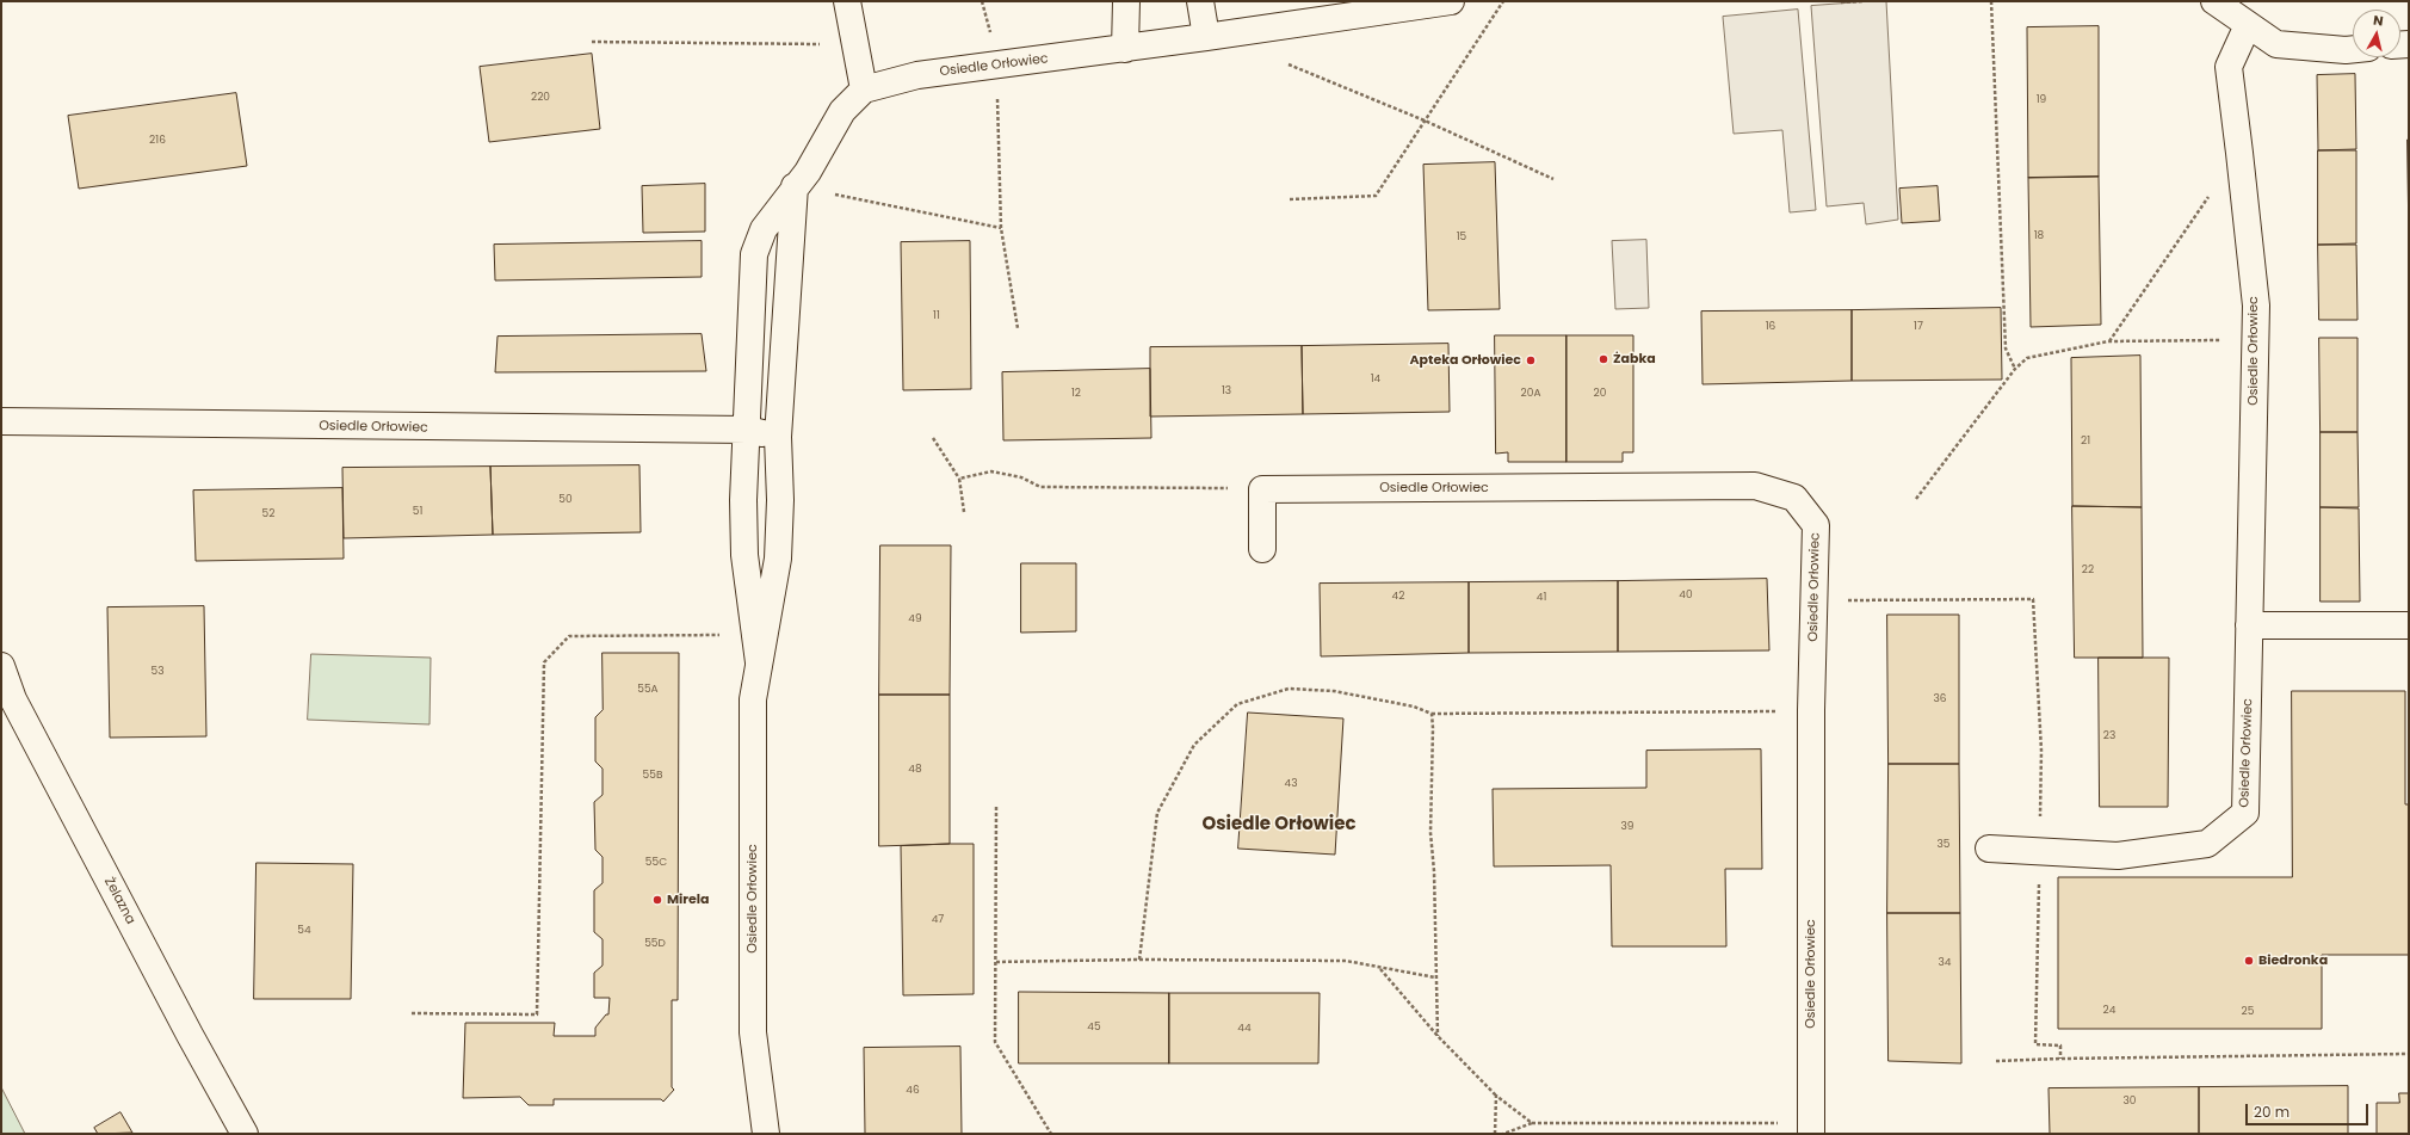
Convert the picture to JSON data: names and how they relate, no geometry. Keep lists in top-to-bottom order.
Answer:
{
  "streets": {
    "street": ["Osiedle Orłowiec", "Żelazna"]
  },
  "districts": ["Osiedle Orłowiec"],
  "places": [
    "Żabka",
    "Apteka Orłowiec",
    "Mirela",
    "Biedronka"
  ],
  "house_numbers": [
    "220",
    "19",
    "216",
    "18",
    "15",
    "11",
    "16",
    "17",
    "14",
    "13",
    "12",
    "20A",
    "20",
    "21",
    "50",
    "51",
    "52",
    "22",
    "40",
    "42",
    "41",
    "49",
    "53",
    "55A",
    "36",
    "23",
    "48",
    "55B",
    "43",
    "39",
    "35",
    "55C",
    "47",
    "54",
    "55D",
    "34",
    "24",
    "25",
    "45",
    "44",
    "46",
    "30"
  ],
  "scale_bar": "20 m",
  "north": "top"
}
